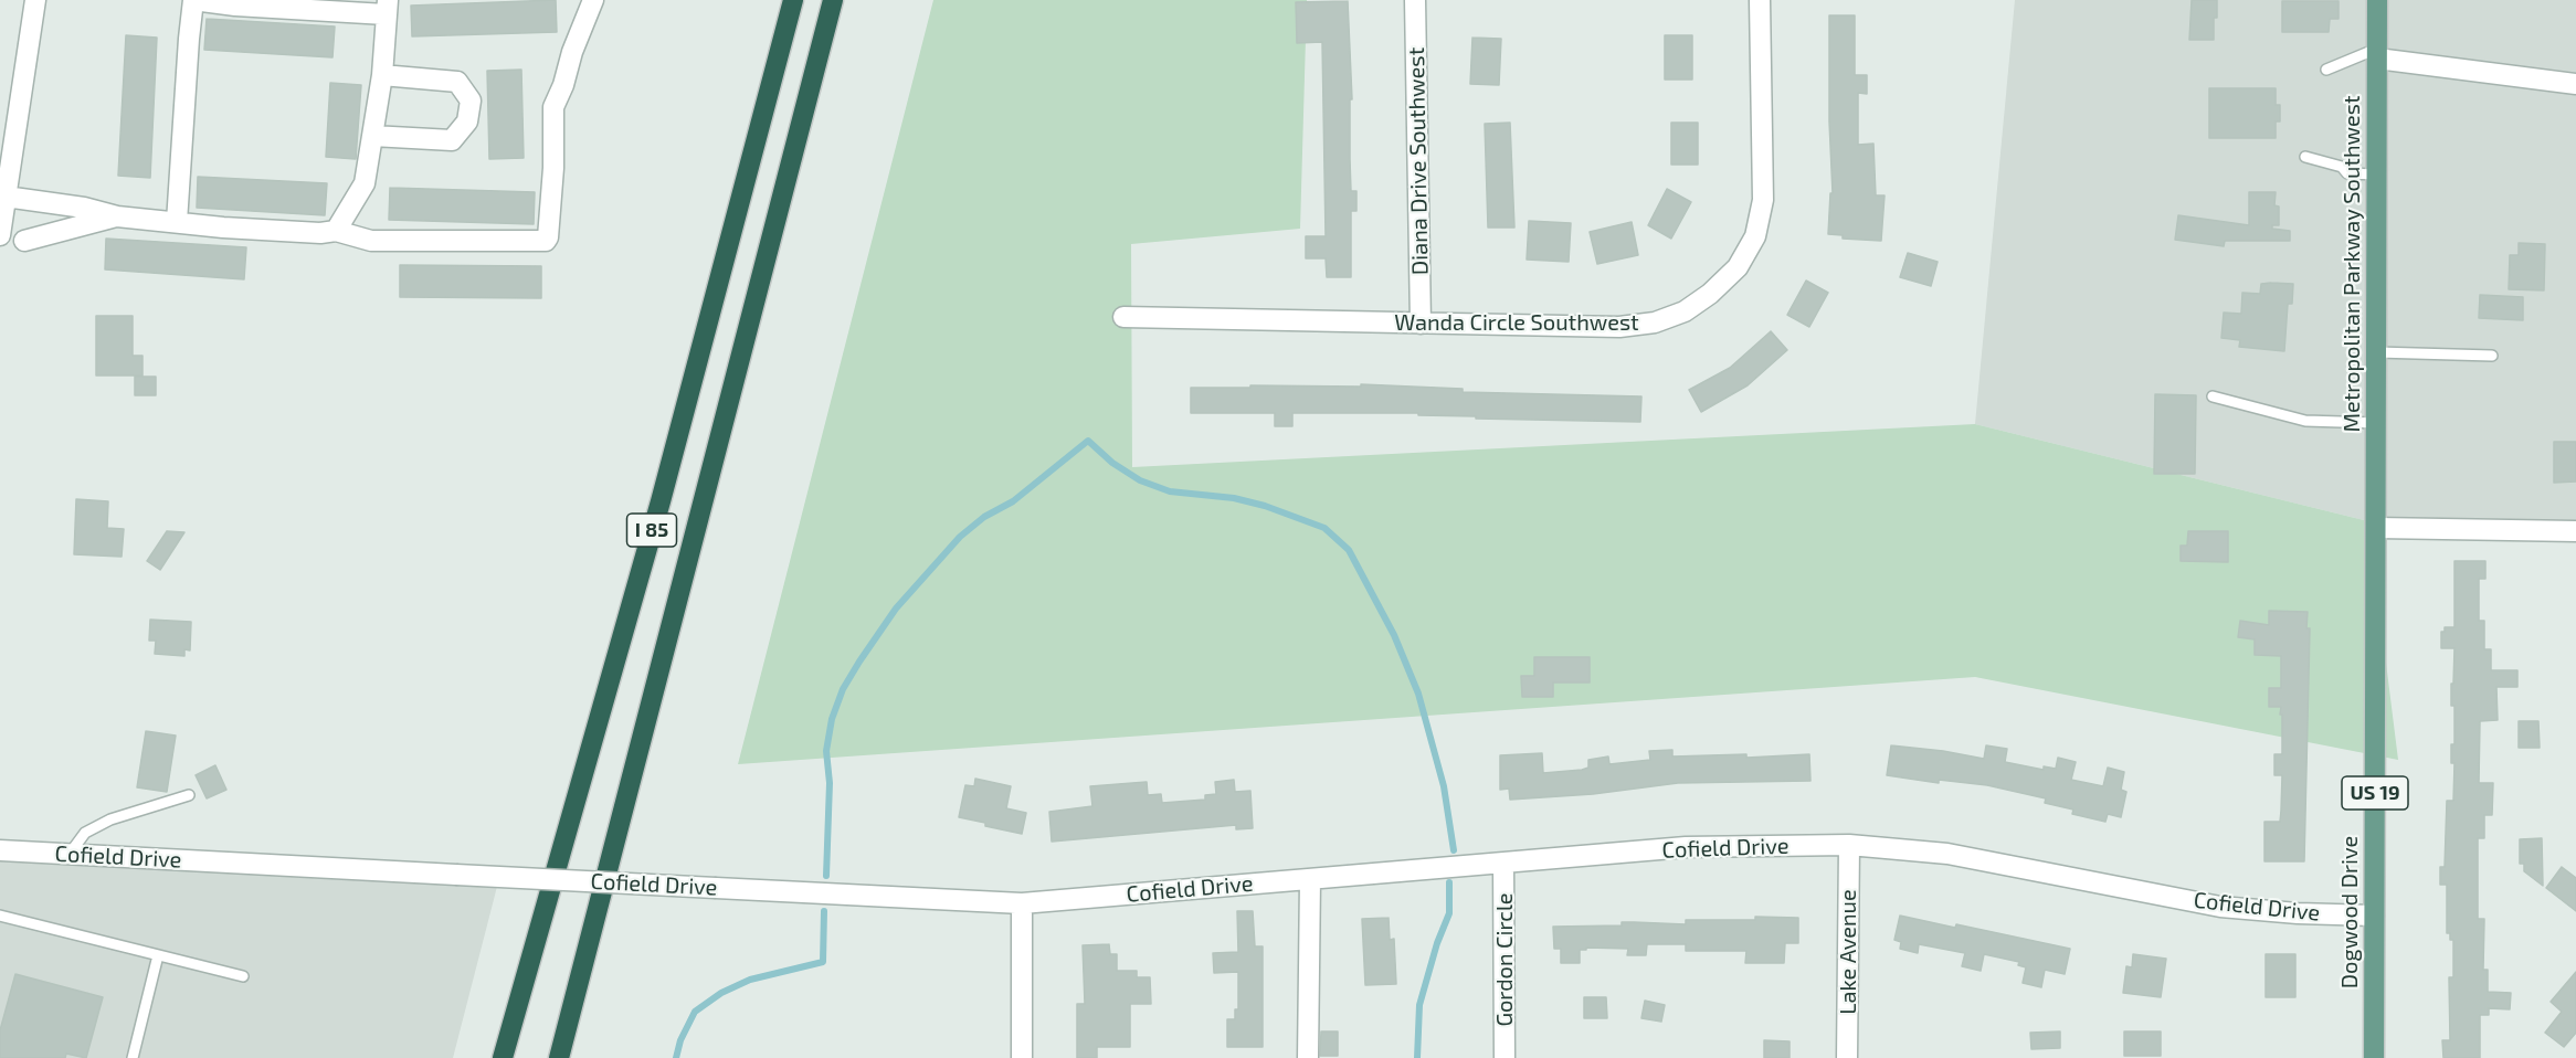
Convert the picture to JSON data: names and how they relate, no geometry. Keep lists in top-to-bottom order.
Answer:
{
  "streets": {
    "highway": ["I 85"],
    "main road": ["Metropolitan Parkway Southwest", "US 19", "Dogwood Drive"],
    "street": [
      "Diana Drive Southwest",
      "Wanda Circle Southwest",
      "Cofield Drive",
      "Lake Avenue",
      "Gordon Circle"
    ]
  },
  "crossings": [
    ["Diana Drive Southwest", "Wanda Circle Southwest"],
    ["Metropolitan Parkway Southwest", "Dogwood Drive"],
    ["Cofield Drive", "Dogwood Drive"],
    ["Cofield Drive", "Lake Avenue"],
    ["Cofield Drive", "Gordon Circle"]
  ]
}
